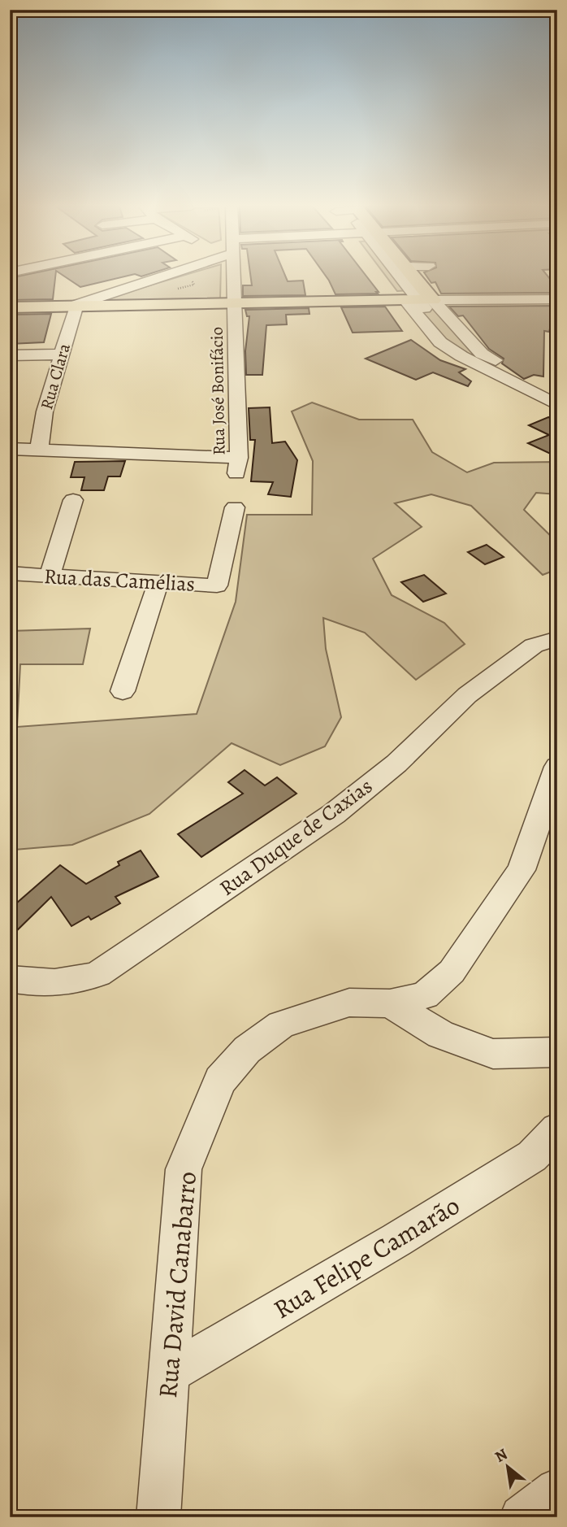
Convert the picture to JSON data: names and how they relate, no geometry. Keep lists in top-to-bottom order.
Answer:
{
  "streets": {
    "street": [
      "Rua Clara",
      "Rua José Bonifácio",
      "Rua das Camélias",
      "Rua Duque de Caxias",
      "Rua Felipe Camarão",
      "Rua David Canabarro"
    ]
  },
  "crossings": [
    ["Rua Clara", "Rua José Bonifácio"],
    ["Rua Felipe Camarão", "Rua David Canabarro"]
  ],
  "north": "top left"
}
